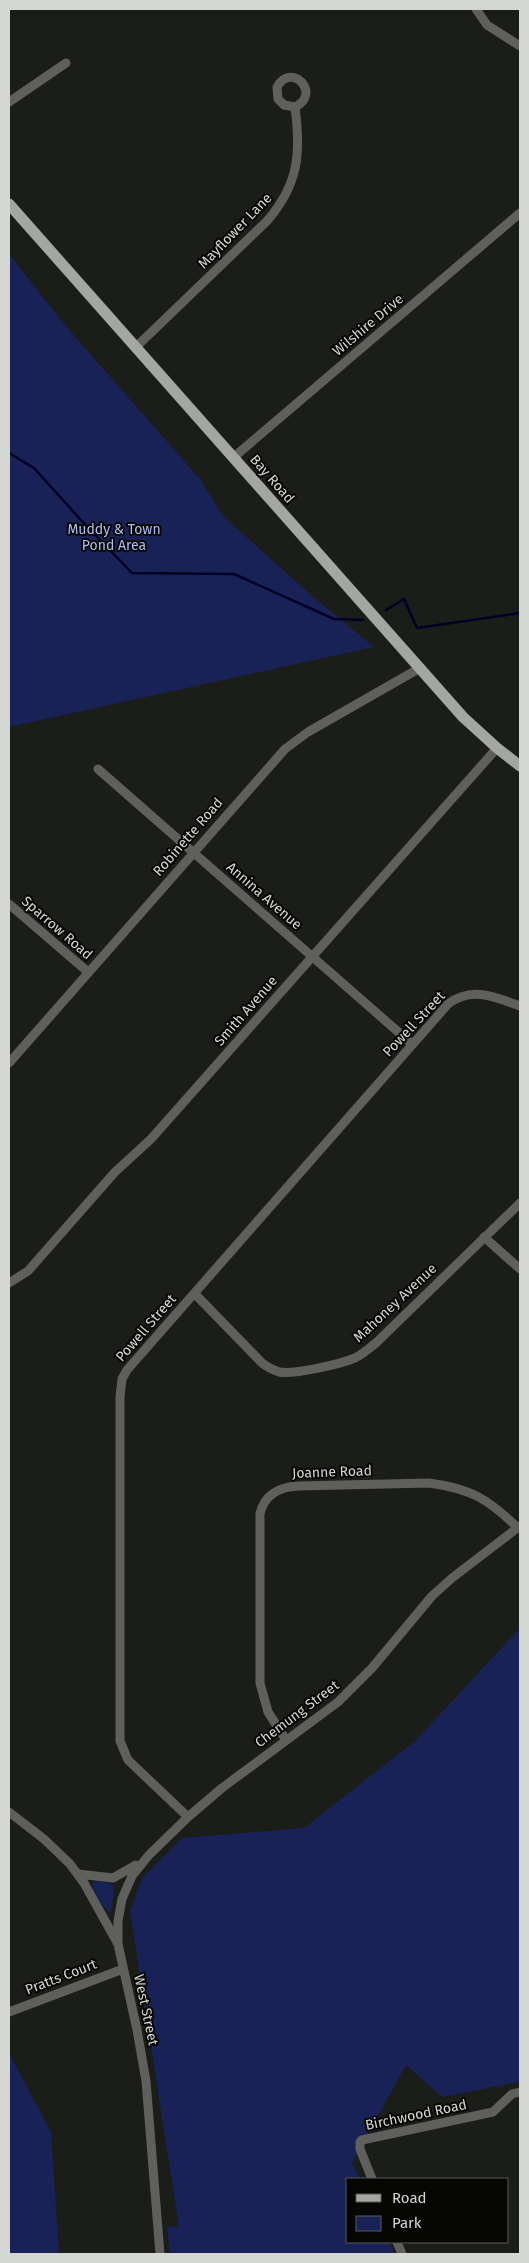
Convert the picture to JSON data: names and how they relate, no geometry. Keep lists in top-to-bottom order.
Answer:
{
  "streets": {
    "main road": ["Bay Road"],
    "street": [
      "Mayflower Lane",
      "Wilshire Drive",
      "Robinette Road",
      "Annina Avenue",
      "Sparrow Road",
      "Smith Avenue",
      "Powell Street",
      "Mahoney Avenue",
      "Joanne Road",
      "Chemung Street",
      "Pratts Court",
      "West Street",
      "Birchwood Road"
    ]
  },
  "crossings": [
    ["Mayflower Lane", "Bay Road"],
    ["Wilshire Drive", "Bay Road"],
    ["Bay Road", "Robinette Road"],
    ["Bay Road", "Smith Avenue"],
    ["Robinette Road", "Annina Avenue"],
    ["Robinette Road", "Sparrow Road"],
    ["Annina Avenue", "Smith Avenue"],
    ["Annina Avenue", "Powell Street"],
    ["Powell Street", "Mahoney Avenue"],
    ["Powell Street", "Chemung Street"],
    ["Joanne Road", "Chemung Street"],
    ["Chemung Street", "West Street"],
    ["Pratts Court", "West Street"]
  ],
  "parks": ["Muddy & Town Pond Area"],
  "legend": ["Road", "Park"]
}
